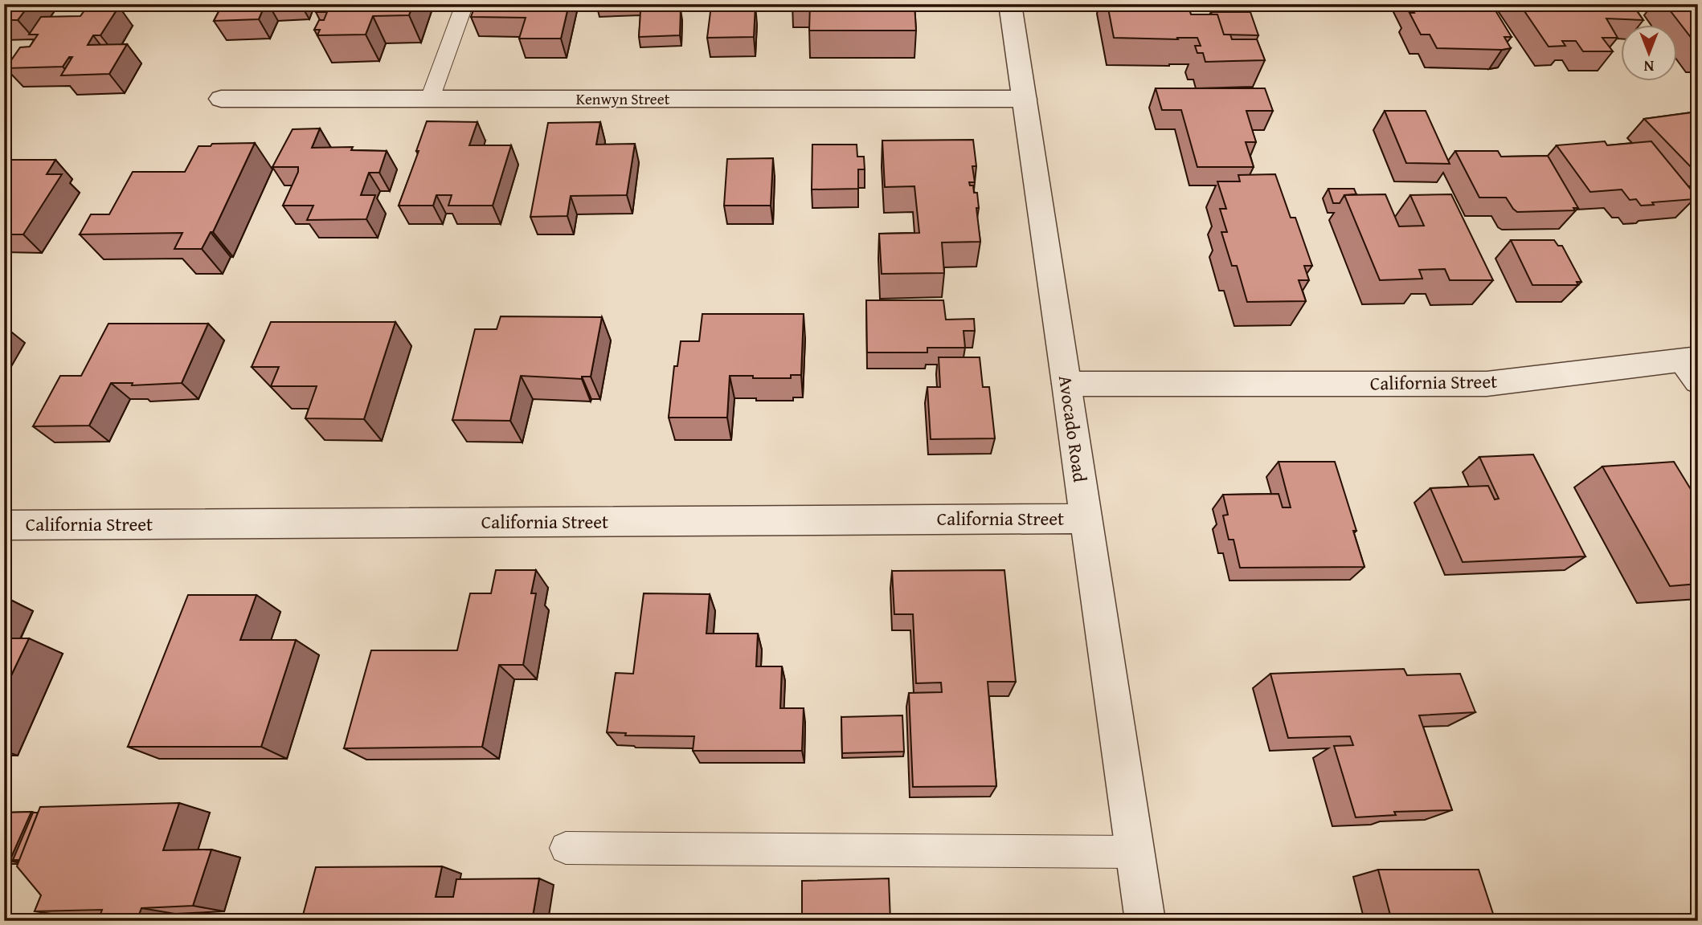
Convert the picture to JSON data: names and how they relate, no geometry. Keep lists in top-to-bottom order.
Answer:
{
  "streets": {
    "street": ["Kenwyn Street", "California Street", "Avocado Road"]
  },
  "crossings": [
    ["Kenwyn Street", "Avocado Road"],
    ["California Street", "Avocado Road"]
  ],
  "north": "bottom"
}
